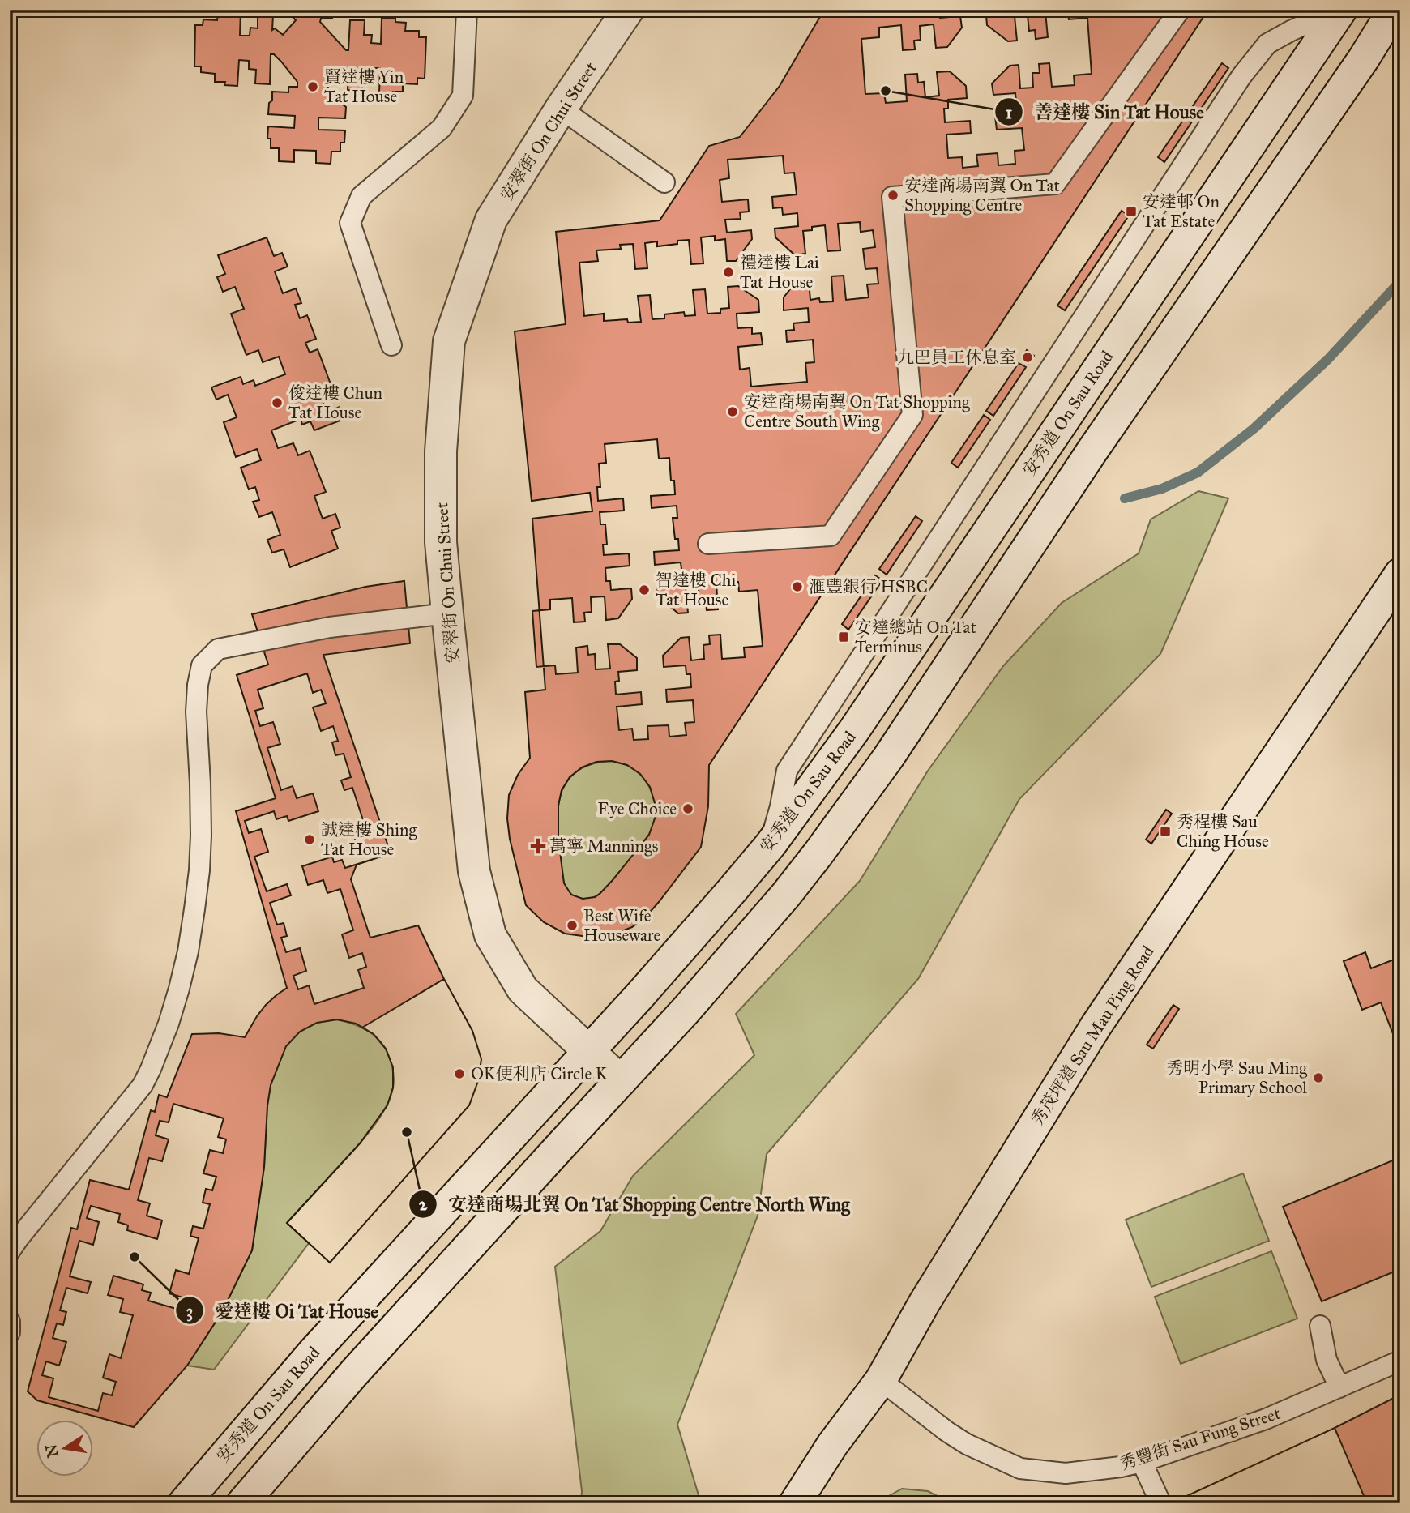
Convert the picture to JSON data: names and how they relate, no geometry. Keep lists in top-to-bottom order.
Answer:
{
  "streets": {
    "main road": ["安翠街 On Chui Street", "安秀道 On Sau Road", "秀茂坪道 Sau Mau Ping Road"],
    "lane": ["秀豐街 Sau Fung Street"]
  },
  "crossings": [
    ["安翠街 On Chui Street", "安秀道 On Sau Road"],
    ["秀茂坪道 Sau Mau Ping Road", "秀豐街 Sau Fung Street"]
  ],
  "places": {
    "other": [
      "賢達樓 Yin Tat House",
      "善達樓 Sin Tat House",
      "安達商場南翼 On Tat Shopping Centre",
      "禮達樓 Lai Tat House",
      "九巴員工休息室",
      "俊達樓 Chun Tat House",
      "安達商場南翼 On Tat Shopping Centre South Wing",
      "滙豐銀行 HSBC",
      "智達樓 Chi Tat House",
      "Eye Choice",
      "誠達樓 Shing Tat House",
      "Best Wife Houseware",
      "OK便利店 Circle K",
      "秀明小學 Sau Ming Primary School",
      "安達商場北翼 On Tat Shopping Centre North Wing",
      "愛達樓 Oi Tat House"
    ],
    "transit": ["安達邨 On Tat Estate", "安達總站 On Tat Terminus", "秀程樓 Sau Ching House"],
    "health": ["萬寧 Mannings"]
  },
  "north": "left"
}
